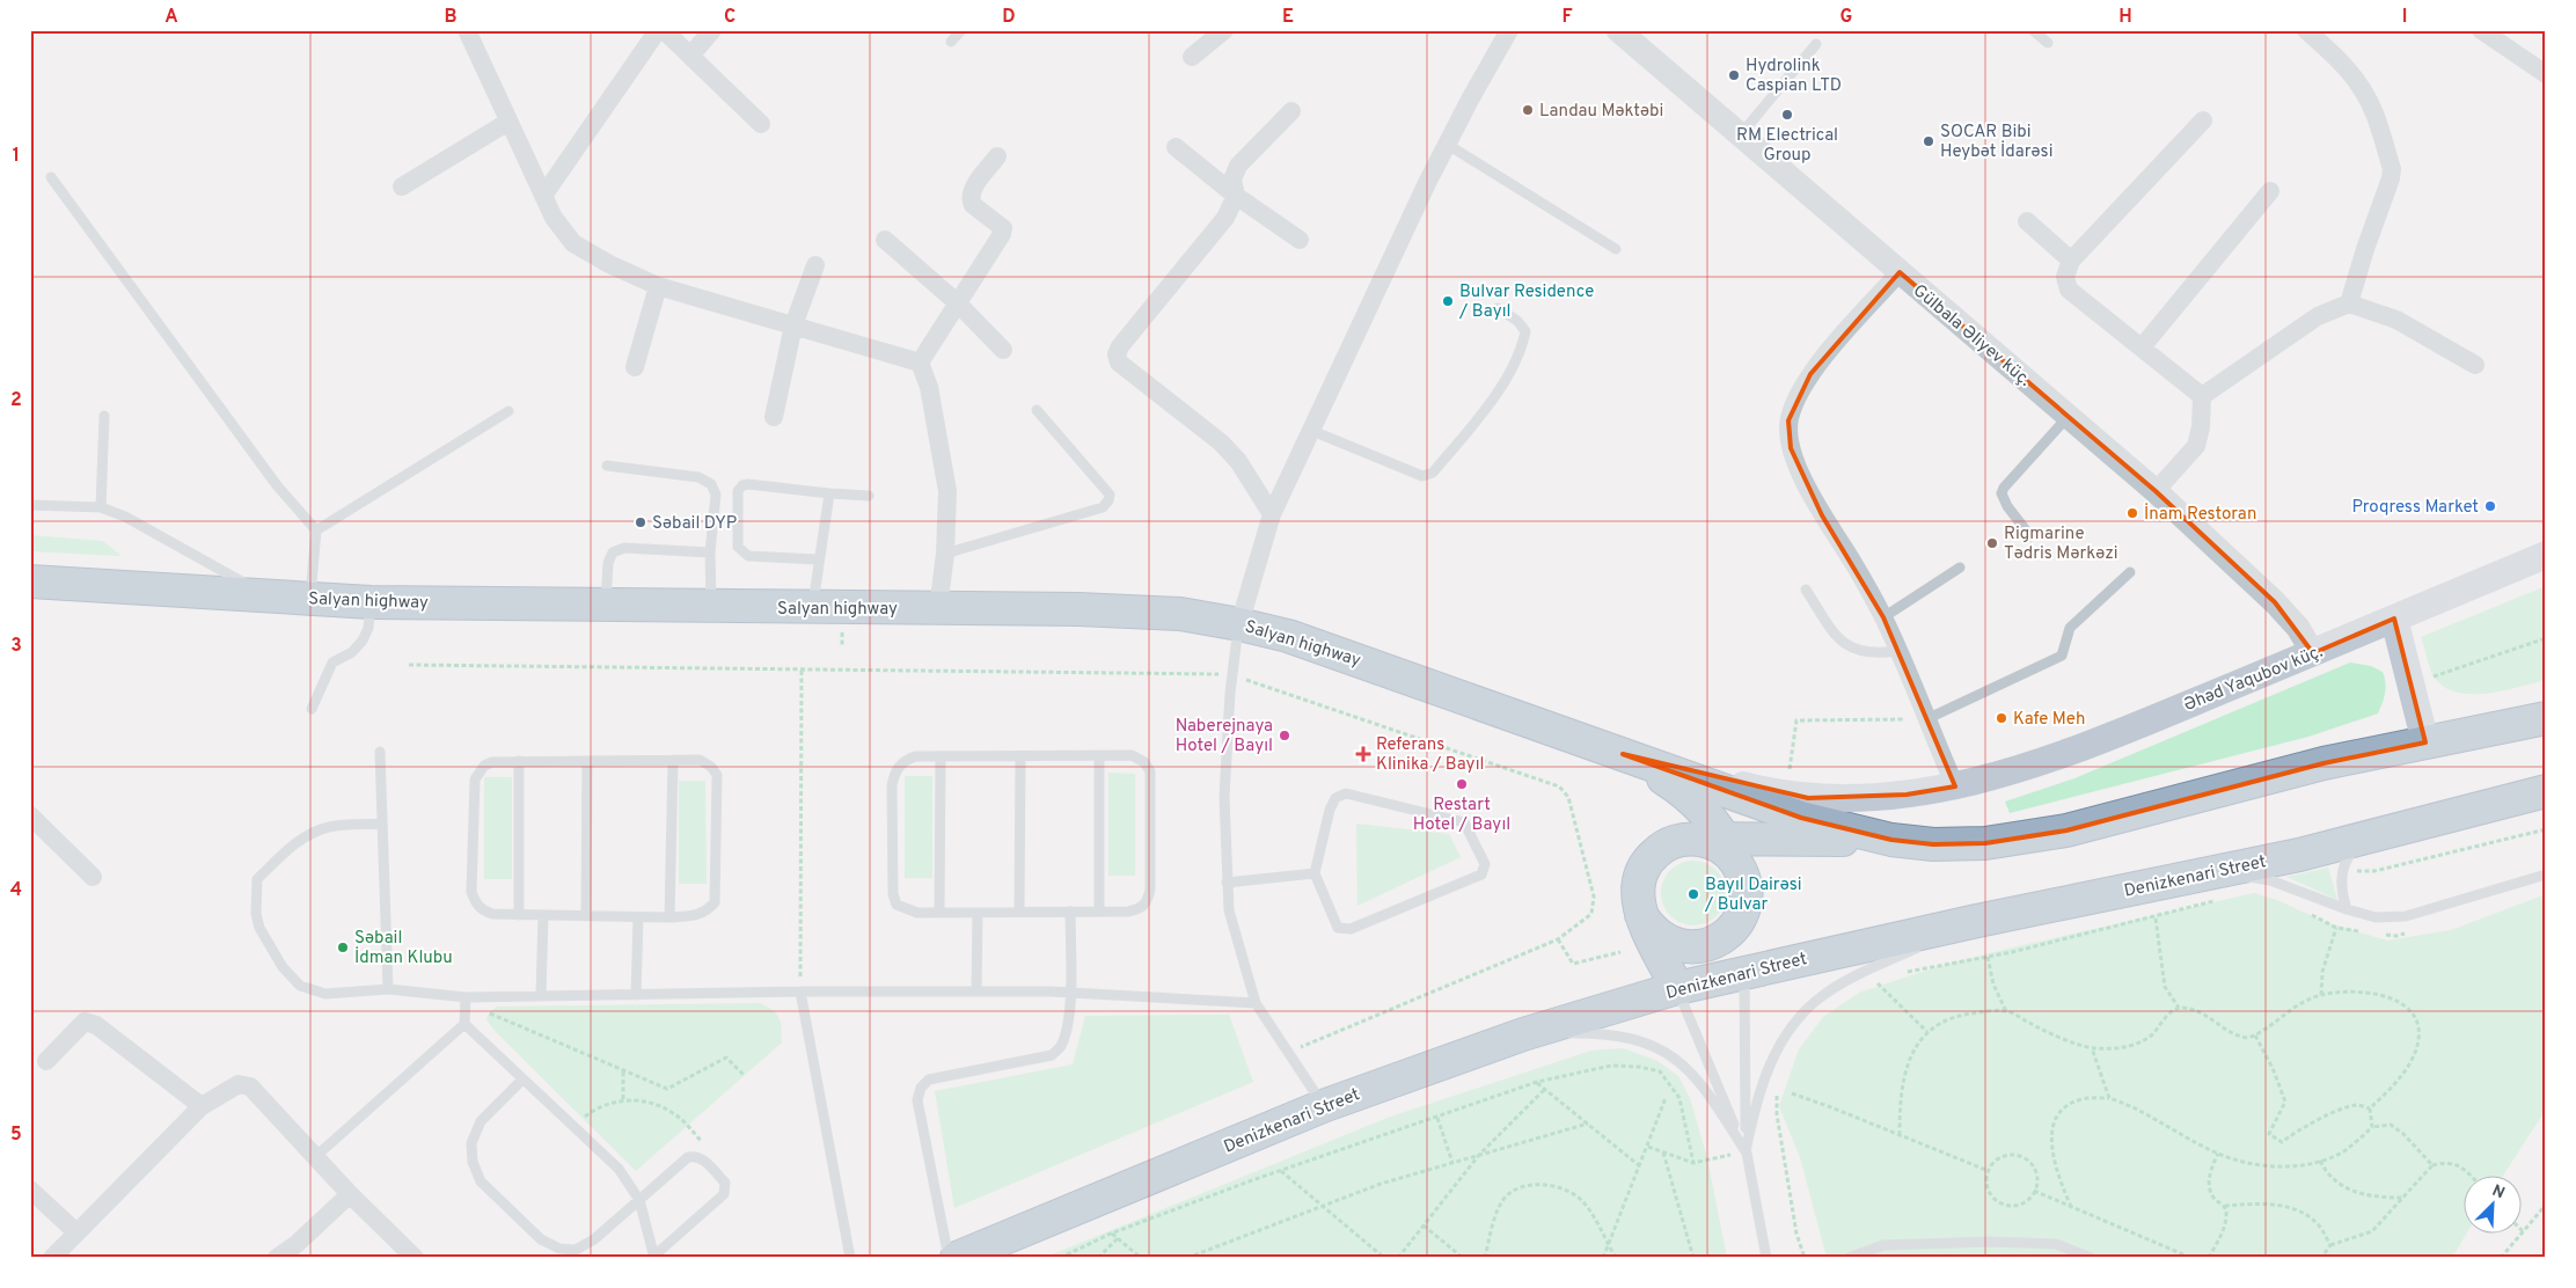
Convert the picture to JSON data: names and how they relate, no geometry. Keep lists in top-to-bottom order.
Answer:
{
  "streets": {
    "highway": ["Salyan highway", "Denizkenari Street"],
    "main road": ["Əhəd Yaqubov küç."],
    "street": ["Gülbala Əliyev küç."]
  },
  "crossings": [
    ["Gülbala Əliyev küç.", "Əhəd Yaqubov küç."],
    ["Salyan highway", "Əhəd Yaqubov küç."]
  ],
  "places": {
    "other": [
      "Hydrolink Caspian LTD",
      "Landau Məktəbi",
      "RM Electrical Group",
      "SOCAR Bibi Heybət İdarəsi",
      "Bulvar Residence / Bayıl",
      "Proqress Market",
      "İnam Restoran",
      "Səbail DYP",
      "Rigmarine Tədris Mərkəzi",
      "Kafe Meh",
      "Naberejnaya Hotel / Bayıl",
      "Restart Hotel / Bayıl",
      "Bayıl Dairəsi / Bulvar",
      "Səbail İdman Klubu"
    ],
    "health": ["Referans Klinika / Bayıl"]
  },
  "north": "top right",
  "grid": {
    "columns": [
      "A",
      "B",
      "C",
      "D",
      "E",
      "F",
      "G",
      "H",
      "I"
    ],
    "rows": [
      "1",
      "2",
      "3",
      "4",
      "5"
    ]
  }
}
